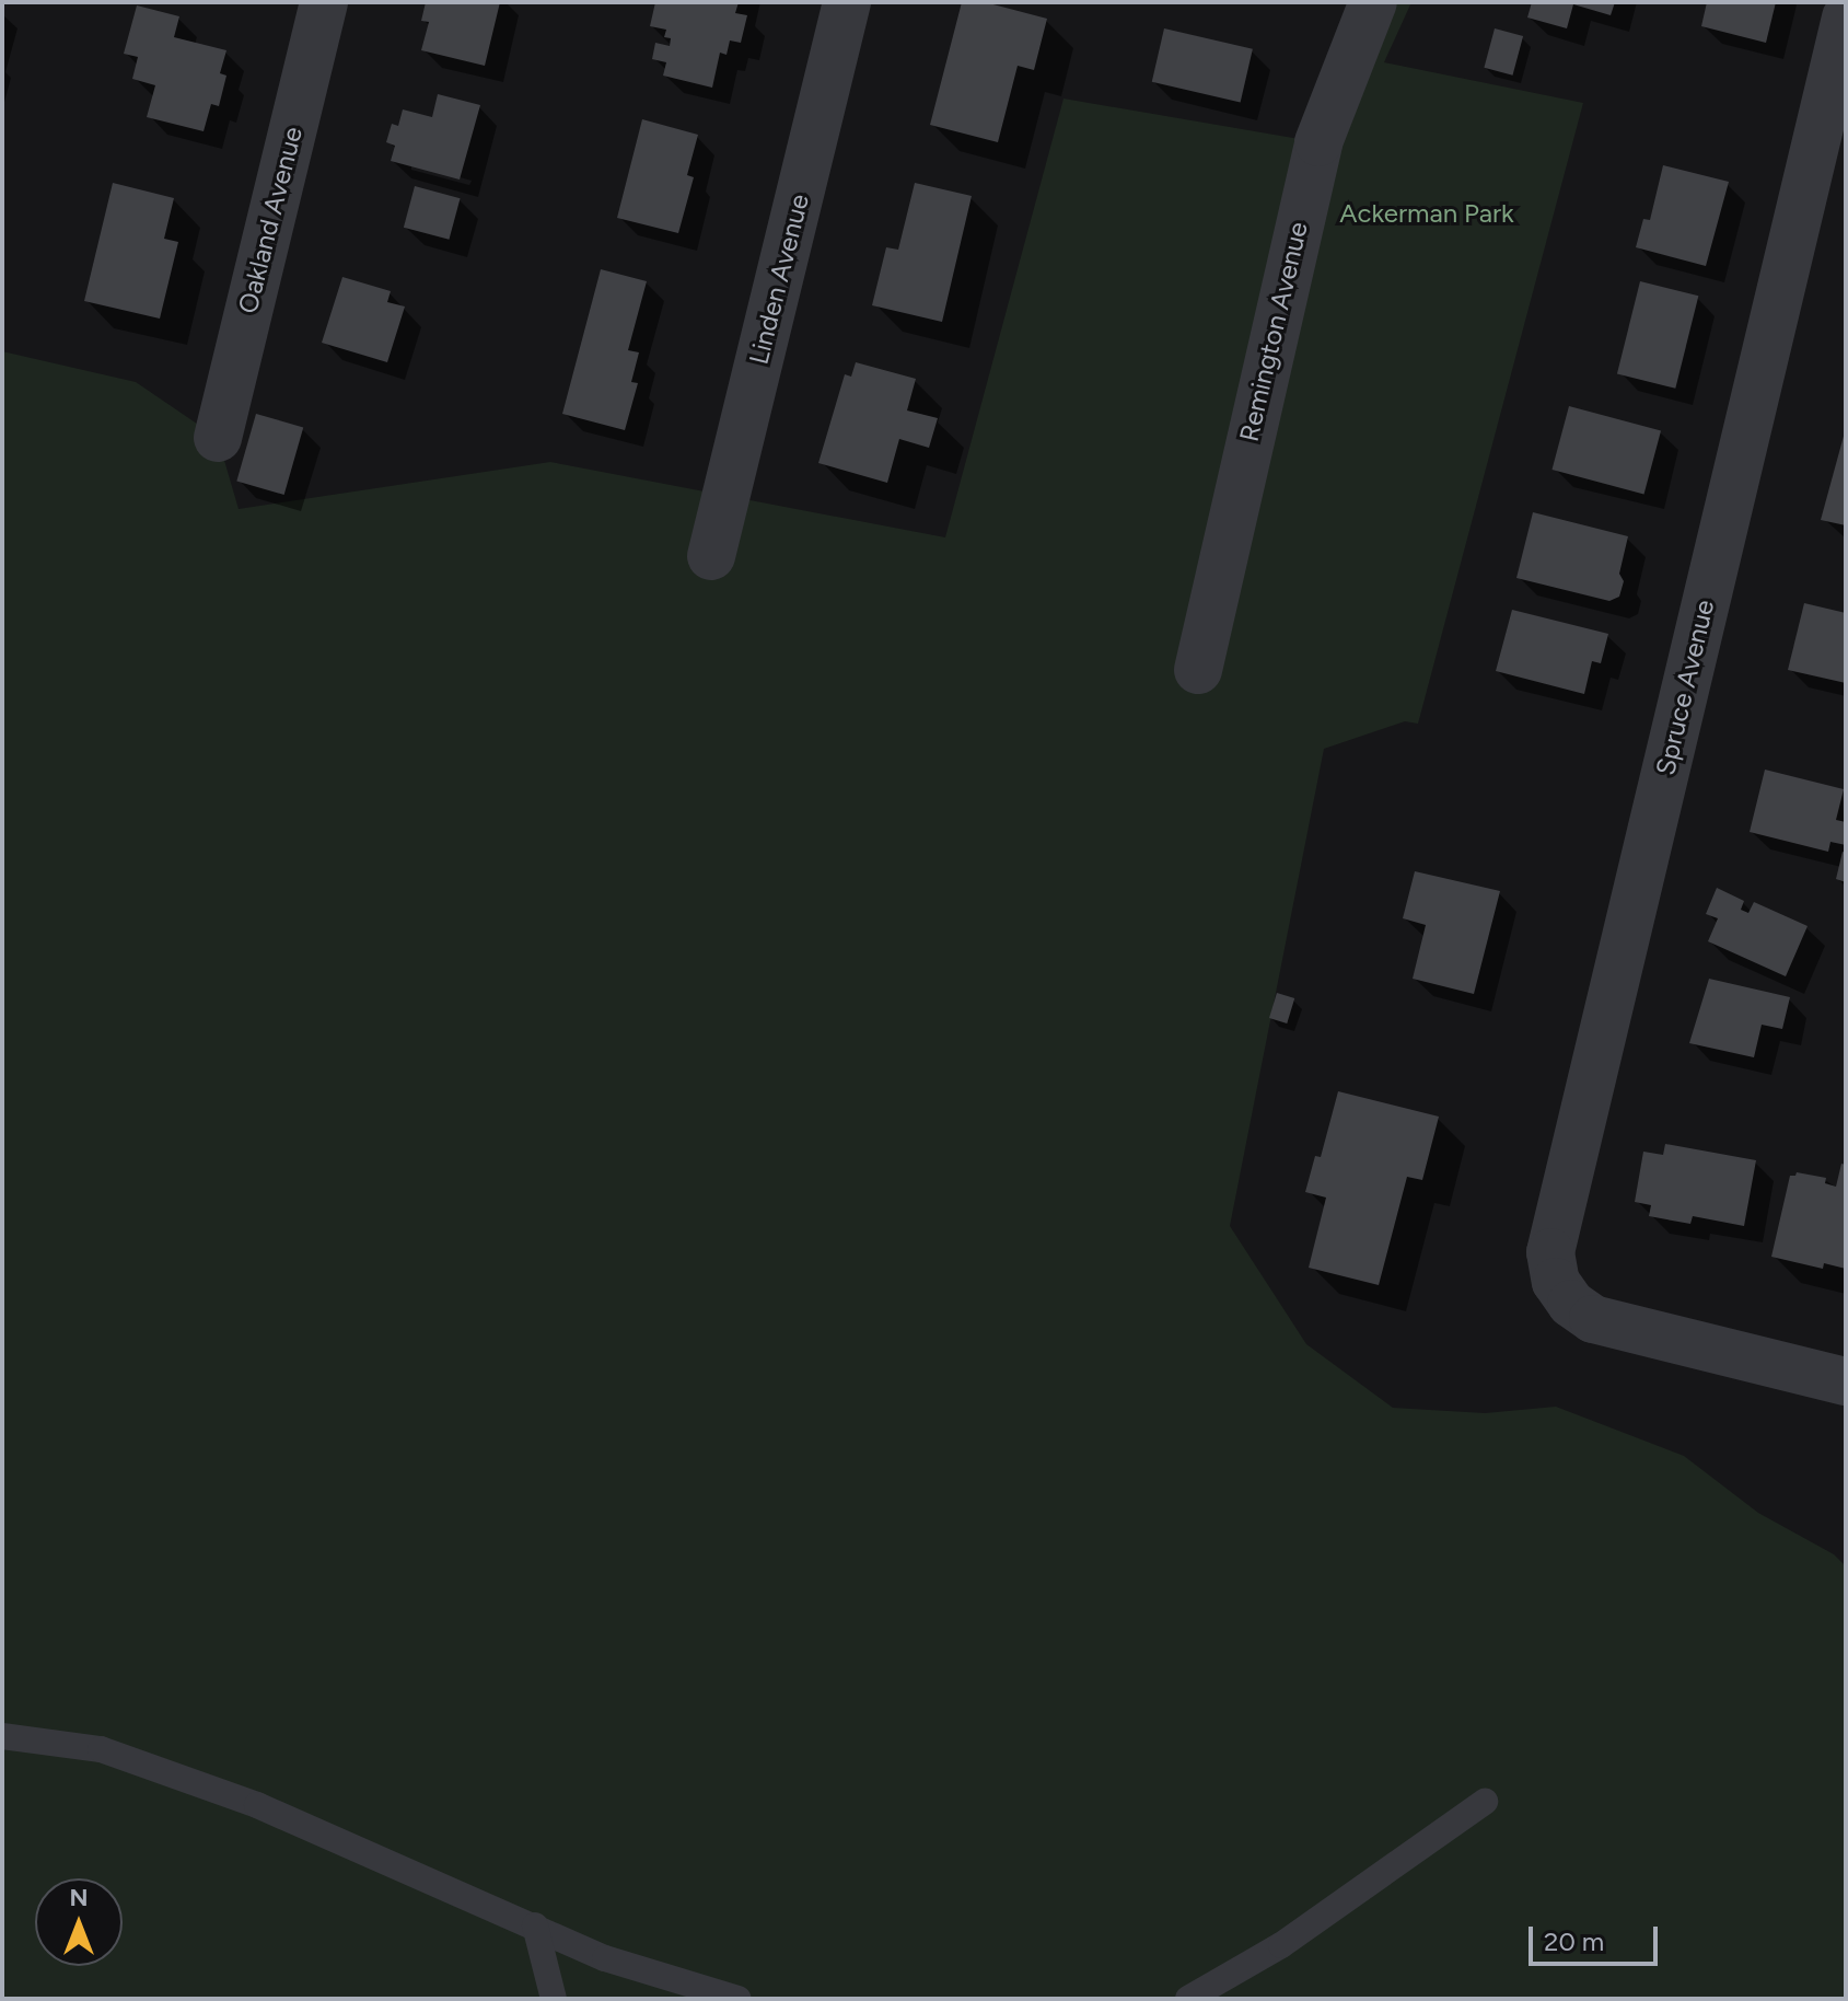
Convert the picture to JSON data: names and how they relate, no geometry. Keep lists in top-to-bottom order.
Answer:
{
  "streets": {
    "street": [
      "Oakland Avenue",
      "Linden Avenue",
      "Remington Avenue",
      "Spruce Avenue"
    ]
  },
  "parks": ["Ackerman Park"],
  "scale_bar": "20 m",
  "north": "top"
}
